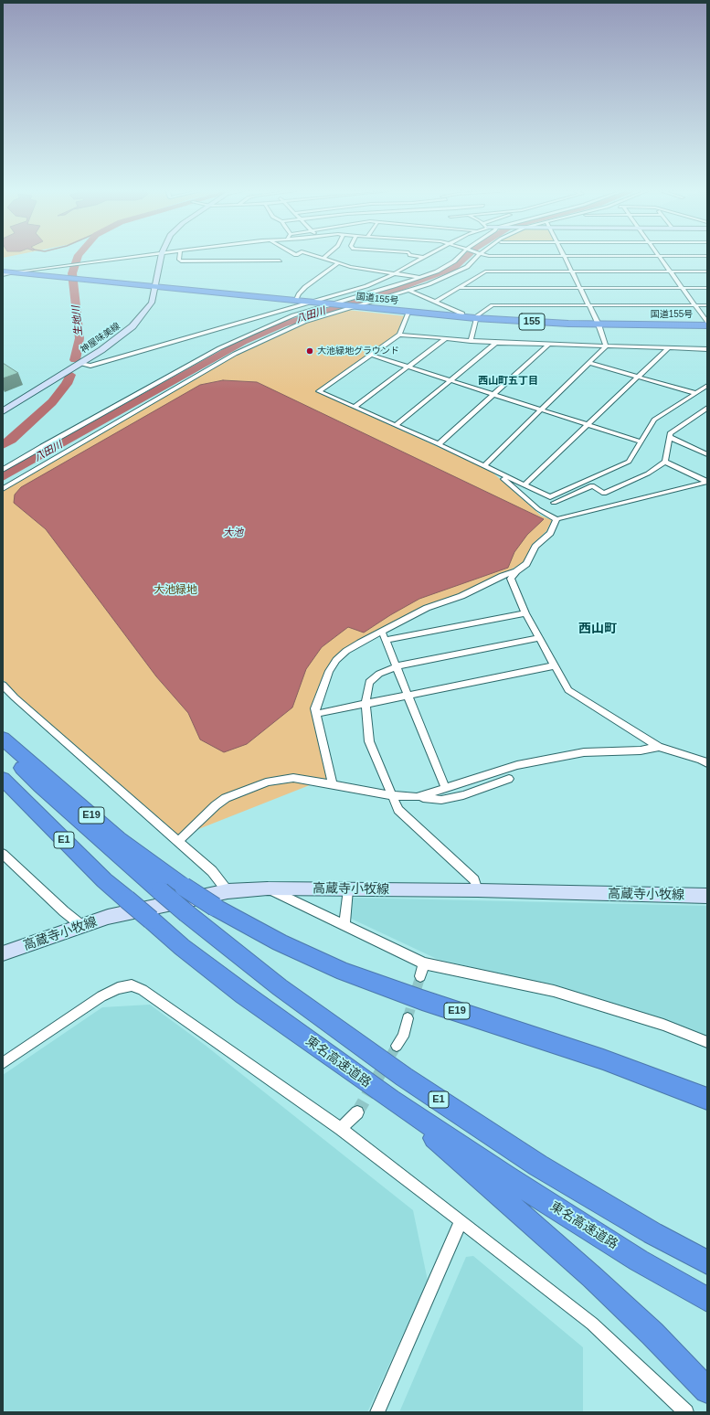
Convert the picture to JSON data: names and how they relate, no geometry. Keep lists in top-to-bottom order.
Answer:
{
  "streets": {
    "highway": [
      "国道155号",
      "155",
      "E19",
      "E1",
      "東名高速道路"
    ],
    "main road": ["神屋味美線", "高蔵寺小牧線"]
  },
  "crossings": [
    ["国道155号", "神屋味美線"]
  ],
  "districts": ["西山町五丁目", "西山町"],
  "water": ["八田川", "生地川", "大池"],
  "parks": ["大池緑地"],
  "places": ["大池緑地グラウンド"]
}
